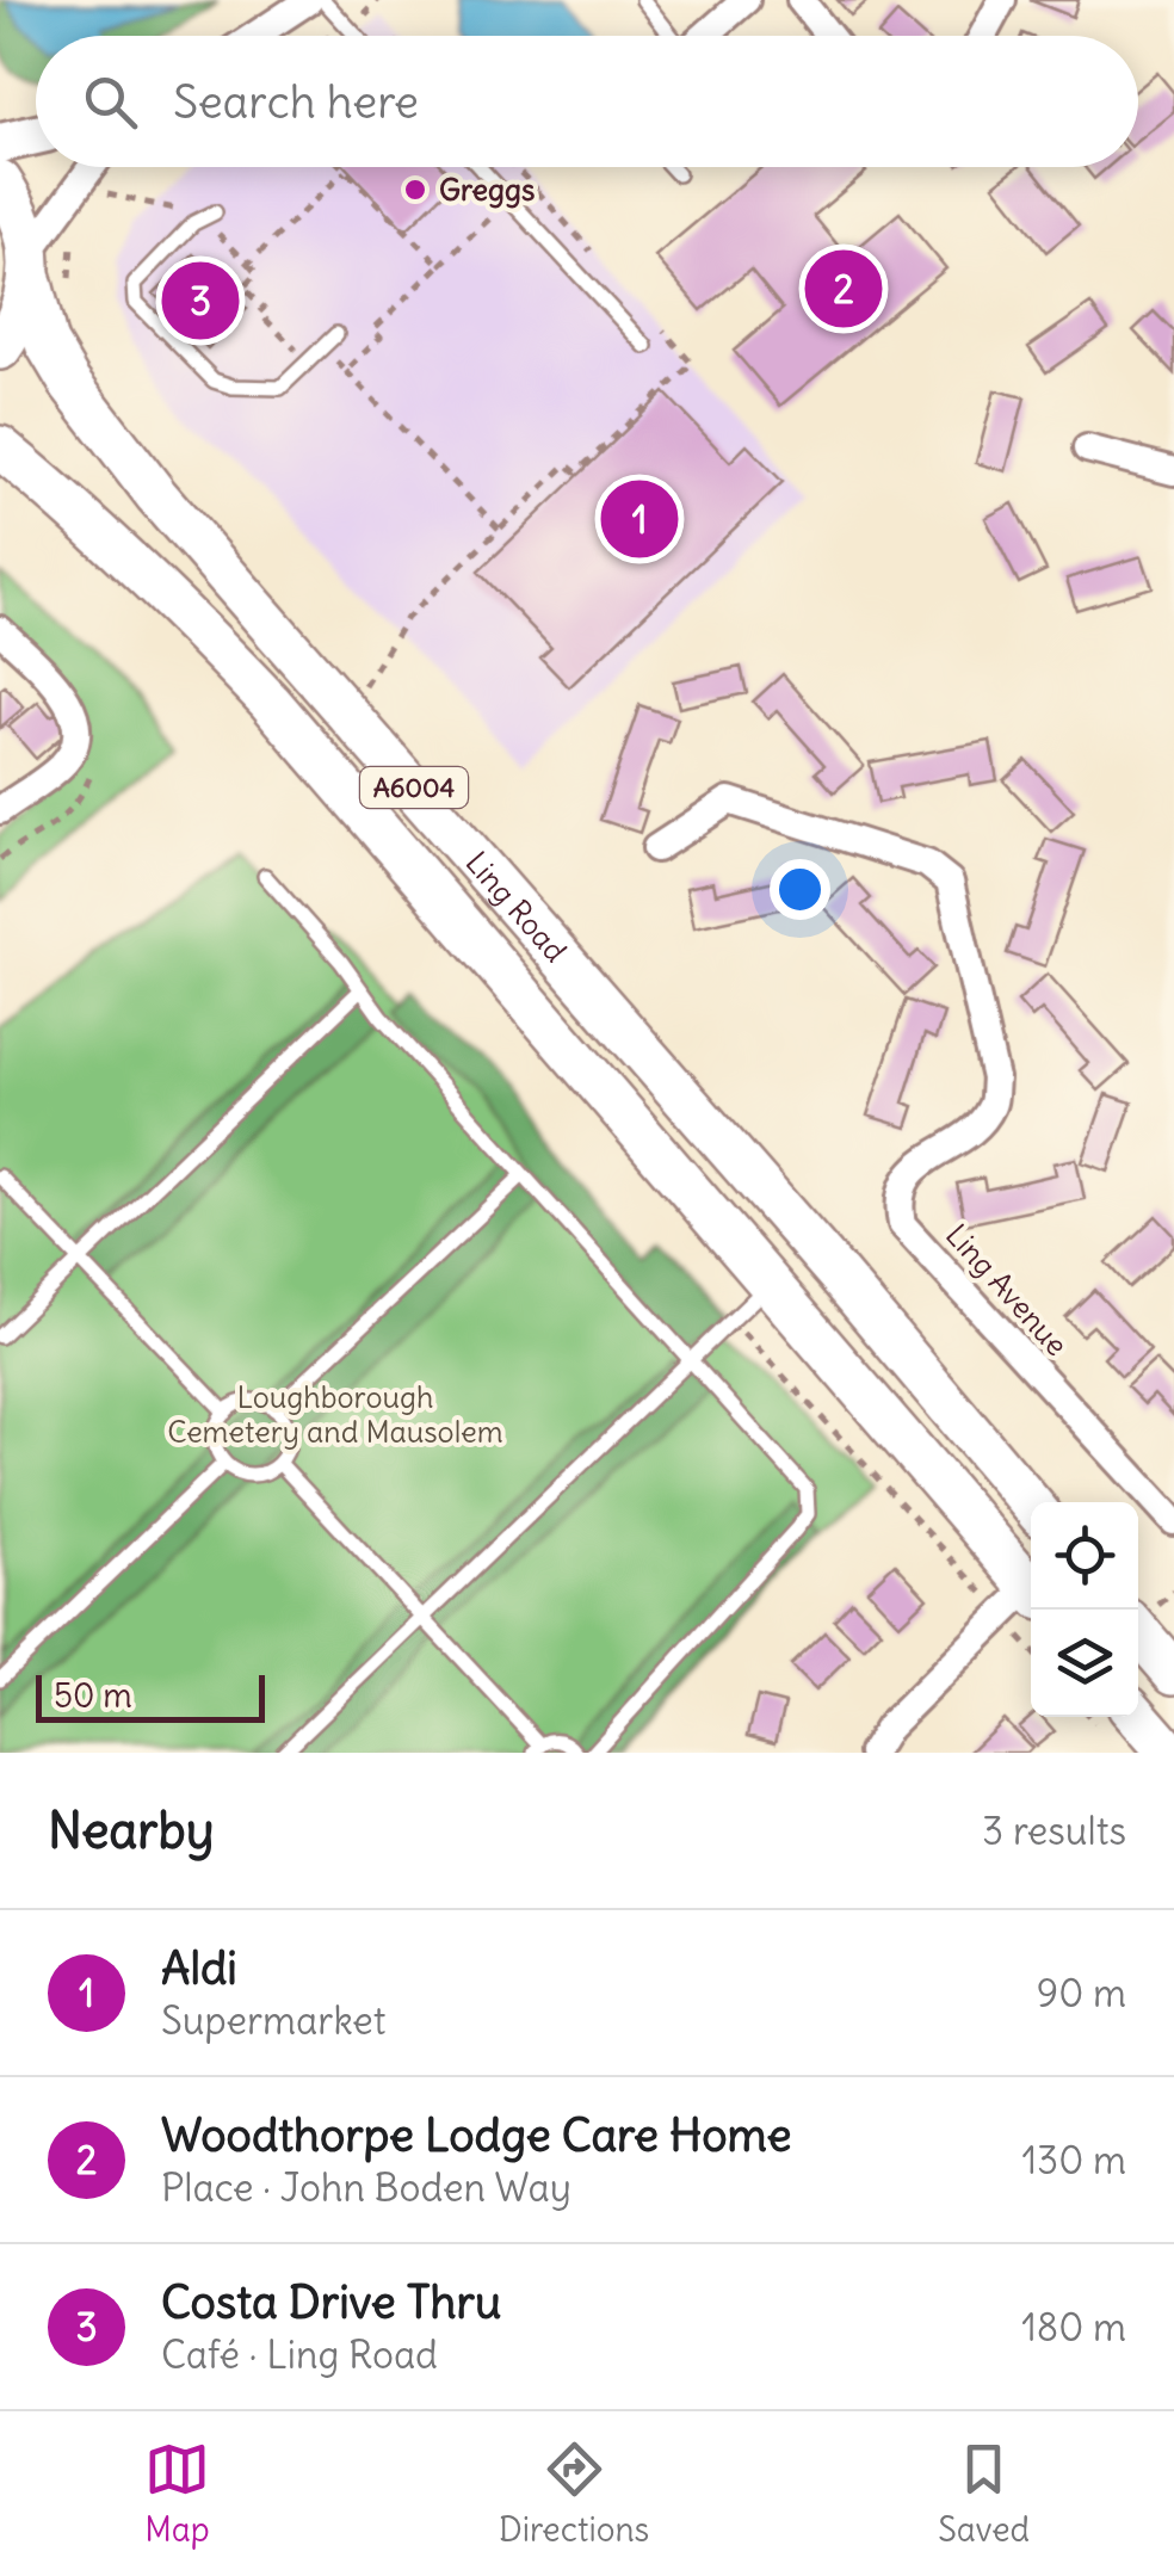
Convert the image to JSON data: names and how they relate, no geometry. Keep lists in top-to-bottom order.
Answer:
{
  "streets": {
    "main road": ["A6004", "Ling Road"],
    "street": ["Ling Avenue"]
  },
  "crossings": [
    ["A6004", "Ling Road"]
  ],
  "parks": ["Loughborough Cemetery and Mausolem"],
  "places": ["Greggs"],
  "scale_bar": "50 m",
  "page": {
    "search": "Search here",
    "pins": ["2", "3", "1"],
    "scale": "50 m",
    "heading": ["Nearby", "3 results"],
    "list": [
      {
        "mark": "1",
        "name": "Aldi",
        "note": "Supermarket",
        "value": "90 m"
      },
      {
        "mark": "2",
        "name": "Woodthorpe Lodge Care Home",
        "note": "Place · John Boden Way",
        "value": "130 m"
      },
      {
        "mark": "3",
        "name": "Costa Drive Thru",
        "note": "Café · Ling Road",
        "value": "180 m"
      }
    ],
    "nav": ["Map", "Directions", "Saved"]
  }
}
